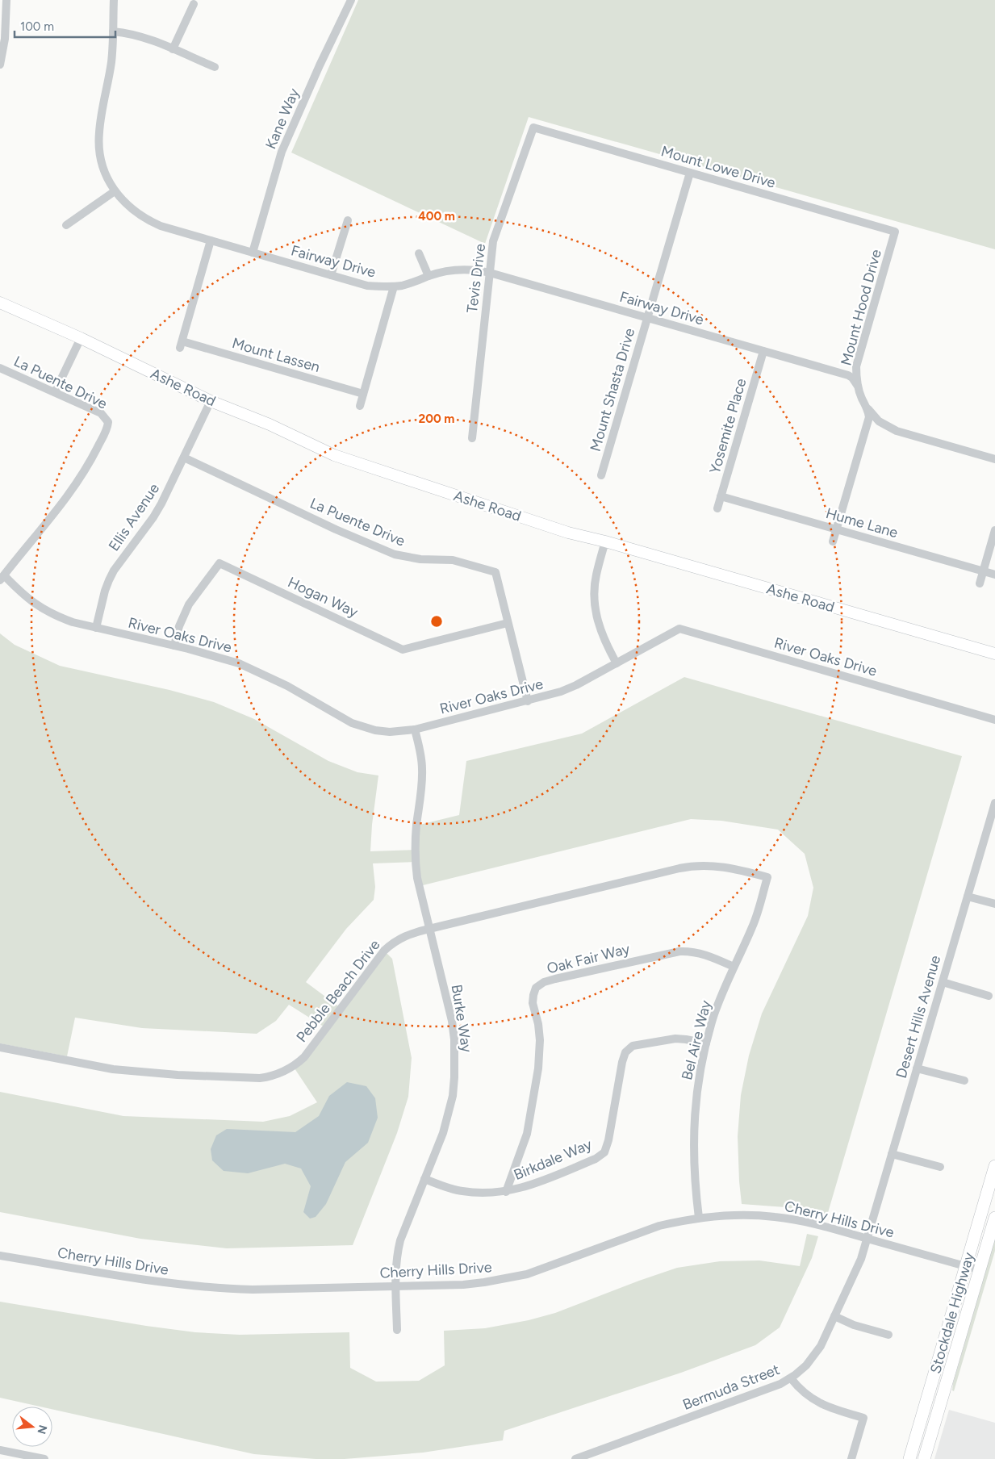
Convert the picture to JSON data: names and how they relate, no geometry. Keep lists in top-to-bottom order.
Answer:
{
  "streets": {
    "main road": ["Stockdale Highway"],
    "street": [
      "Kane Way",
      "Mount Lowe Drive",
      "Fairway Drive",
      "Tevis Drive",
      "Mount Hood Drive",
      "Mount Lassen",
      "La Puente Drive",
      "Ashe Road",
      "Mount Shasta Drive",
      "Yosemite Place",
      "Ellis Avenue",
      "Hume Lane",
      "Hogan Way",
      "River Oaks Drive",
      "Oak Fair Way",
      "Pebble Beach Drive",
      "Desert Hills Avenue",
      "Burke Way",
      "Bel Aire Way",
      "Birkdale Way",
      "Cherry Hills Drive",
      "Bermuda Street"
    ]
  },
  "crossings": [
    ["Kane Way", "Fairway Drive"],
    ["Mount Lowe Drive", "Tevis Drive"],
    ["Mount Lowe Drive", "Mount Hood Drive"],
    ["Mount Lowe Drive", "Mount Shasta Drive"],
    ["Fairway Drive", "Tevis Drive"],
    ["Fairway Drive", "Mount Hood Drive"],
    ["Fairway Drive", "Mount Lassen"],
    ["Fairway Drive", "Mount Shasta Drive"],
    ["Fairway Drive", "Yosemite Place"],
    ["Mount Hood Drive", "Hume Lane"],
    ["La Puente Drive", "Ellis Avenue"],
    ["La Puente Drive", "Hogan Way"],
    ["La Puente Drive", "River Oaks Drive"],
    ["Ashe Road", "Ellis Avenue"],
    ["Yosemite Place", "Hume Lane"],
    ["Ellis Avenue", "River Oaks Drive"],
    ["Hogan Way", "River Oaks Drive"],
    ["River Oaks Drive", "Burke Way"],
    ["Oak Fair Way", "Bel Aire Way"],
    ["Oak Fair Way", "Birkdale Way"],
    ["Pebble Beach Drive", "Burke Way"],
    ["Pebble Beach Drive", "Bel Aire Way"],
    ["Desert Hills Avenue", "Cherry Hills Drive"],
    ["Desert Hills Avenue", "Bermuda Street"],
    ["Burke Way", "Birkdale Way"],
    ["Burke Way", "Cherry Hills Drive"],
    ["Bel Aire Way", "Birkdale Way"],
    ["Bel Aire Way", "Cherry Hills Drive"],
    ["Cherry Hills Drive", "Stockdale Highway"],
    ["Cherry Hills Drive", "Bermuda Street"]
  ],
  "scale_bar": "100 m",
  "north": "right",
  "rings": ["400 m", "200 m"]
}
